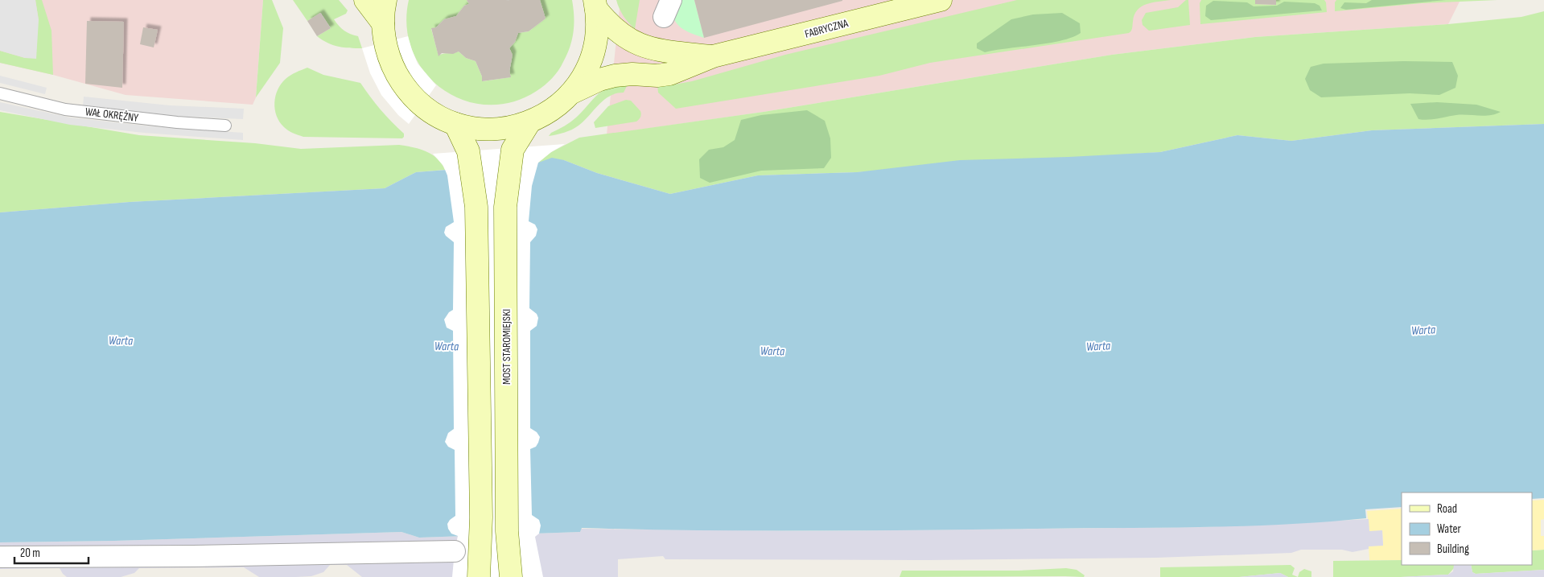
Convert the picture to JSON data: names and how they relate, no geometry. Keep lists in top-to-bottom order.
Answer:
{
  "streets": {
    "main road": ["FABRYCZNA", "MOST STAROMIEJSKI"],
    "lane": ["WAŁ OKRĘŻNY"]
  },
  "water": ["Warta"],
  "legend": ["Road", "Water", "Building"],
  "scale_bar": "20 m"
}
